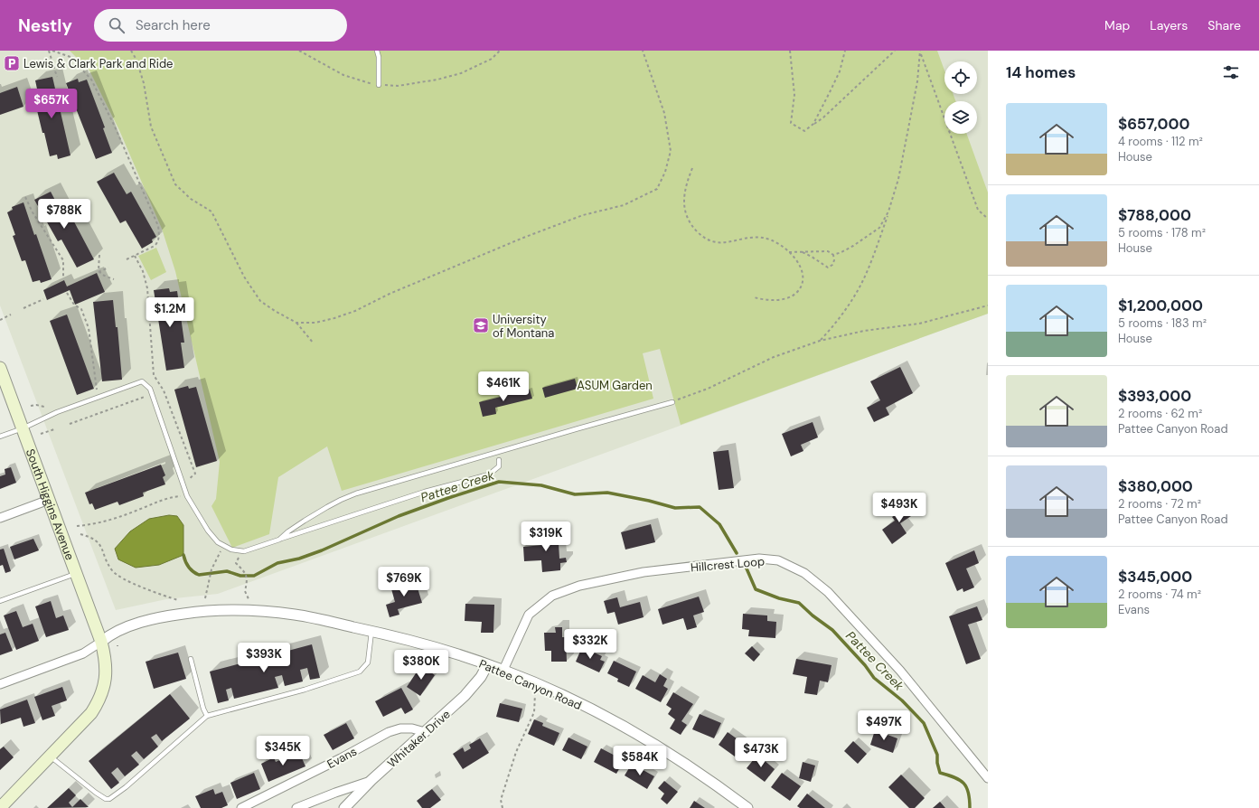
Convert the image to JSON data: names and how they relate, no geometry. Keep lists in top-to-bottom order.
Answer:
{
  "streets": {
    "main road": ["South Higgins Avenue"],
    "street": [
      "Hillcrest Loop",
      "Pattee Canyon Road",
      "Whitaker Drive",
      "Evans"
    ]
  },
  "crossings": [
    ["South Higgins Avenue", "Pattee Canyon Road"],
    ["Hillcrest Loop", "Pattee Canyon Road"],
    ["Pattee Canyon Road", "Whitaker Drive"],
    ["Whitaker Drive", "Evans"]
  ],
  "water": ["Pattee Creek"],
  "parks": ["ASUM Garden"],
  "places": {
    "parking": ["Lewis & Clark Park and Ride"],
    "school or university": ["University of Montana"]
  },
  "page": {
    "header": "Nestly",
    "search": "Search here",
    "nav": ["Map", "Layers", "Share"],
    "heading": "14 homes",
    "price": [
      "$657K",
      "$788K",
      "$1.2M",
      "$461K",
      "$493K",
      "$319K",
      "$769K",
      "$332K",
      "$393K",
      "$380K",
      "$497K",
      "$345K",
      "$473K",
      "$584K"
    ],
    "list": [
      {
        "name": "$657,000",
        "note": "4 rooms · 112 m² · House"
      },
      {
        "name": "$788,000",
        "note": "5 rooms · 178 m² · House"
      },
      {
        "name": "$1,200,000",
        "note": "5 rooms · 183 m² · House"
      },
      {
        "name": "$393,000",
        "note": "2 rooms · 62 m² · Pattee Canyon Road"
      },
      {
        "name": "$380,000",
        "note": "2 rooms · 72 m² · Pattee Canyon Road"
      },
      {
        "name": "$345,000",
        "note": "2 rooms · 74 m² · Evans"
      }
    ]
  }
}
